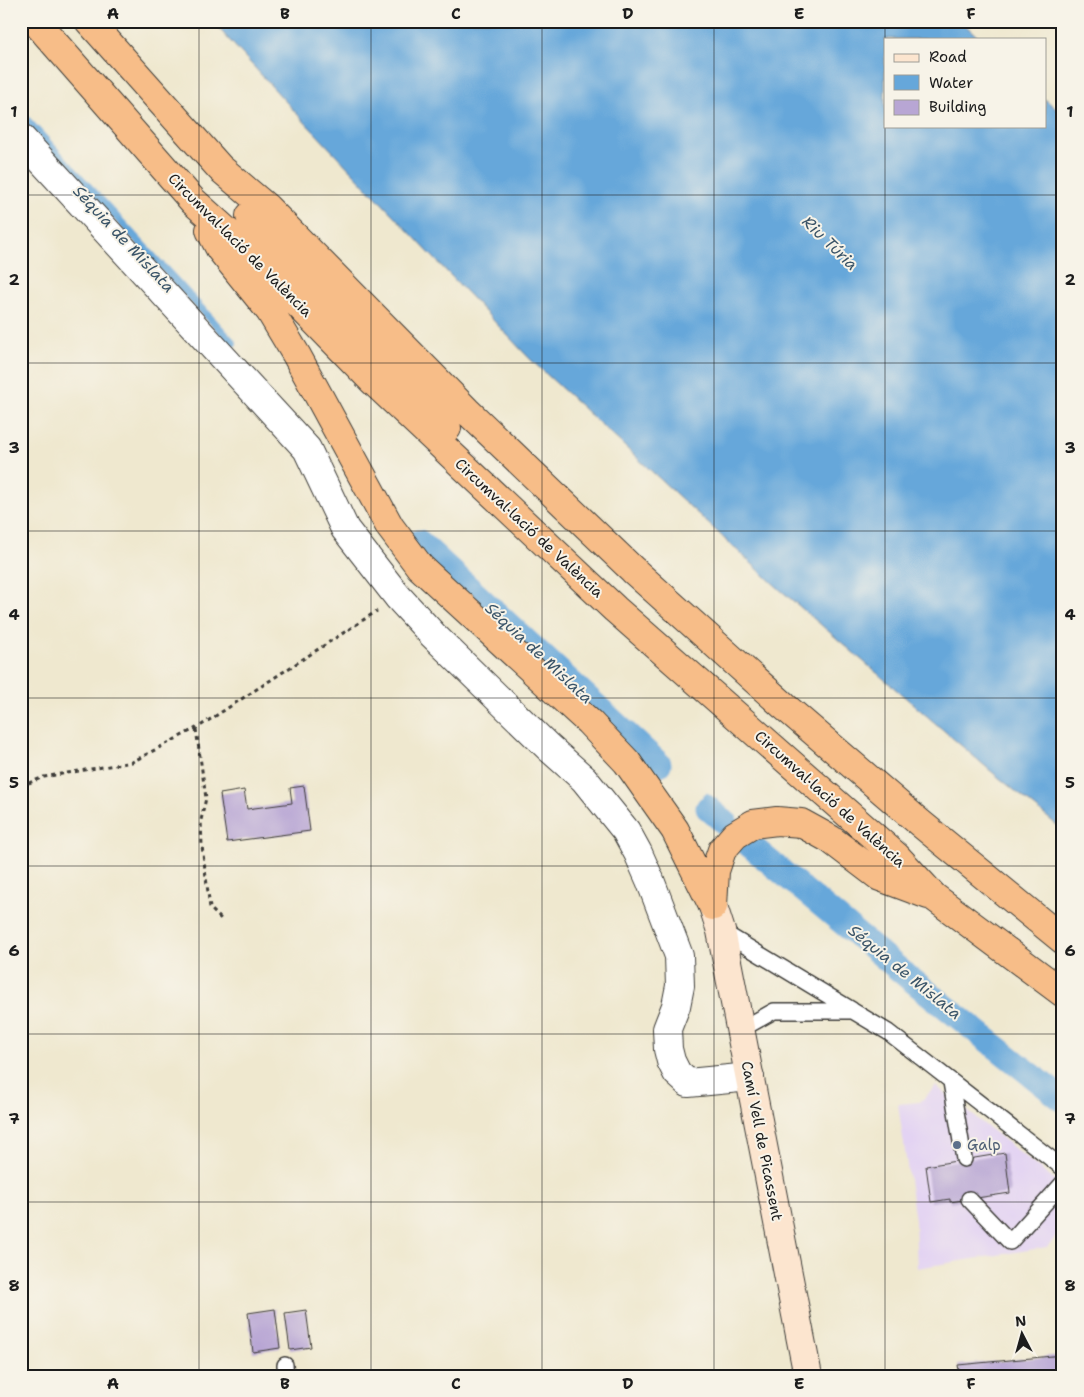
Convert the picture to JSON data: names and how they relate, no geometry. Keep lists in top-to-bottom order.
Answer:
{
  "streets": {
    "highway": ["Circumval·lació de València"],
    "street": ["Camí Vell de Picassent"]
  },
  "water": ["Séquia de Mislata", "Riu Túria"],
  "places": ["Galp"],
  "legend": ["Road", "Water", "Building"],
  "north": "top",
  "grid": {
    "columns": [
      "A",
      "B",
      "C",
      "D",
      "E",
      "F"
    ],
    "rows": [
      "1",
      "2",
      "3",
      "4",
      "5",
      "6",
      "7",
      "8"
    ]
  }
}
